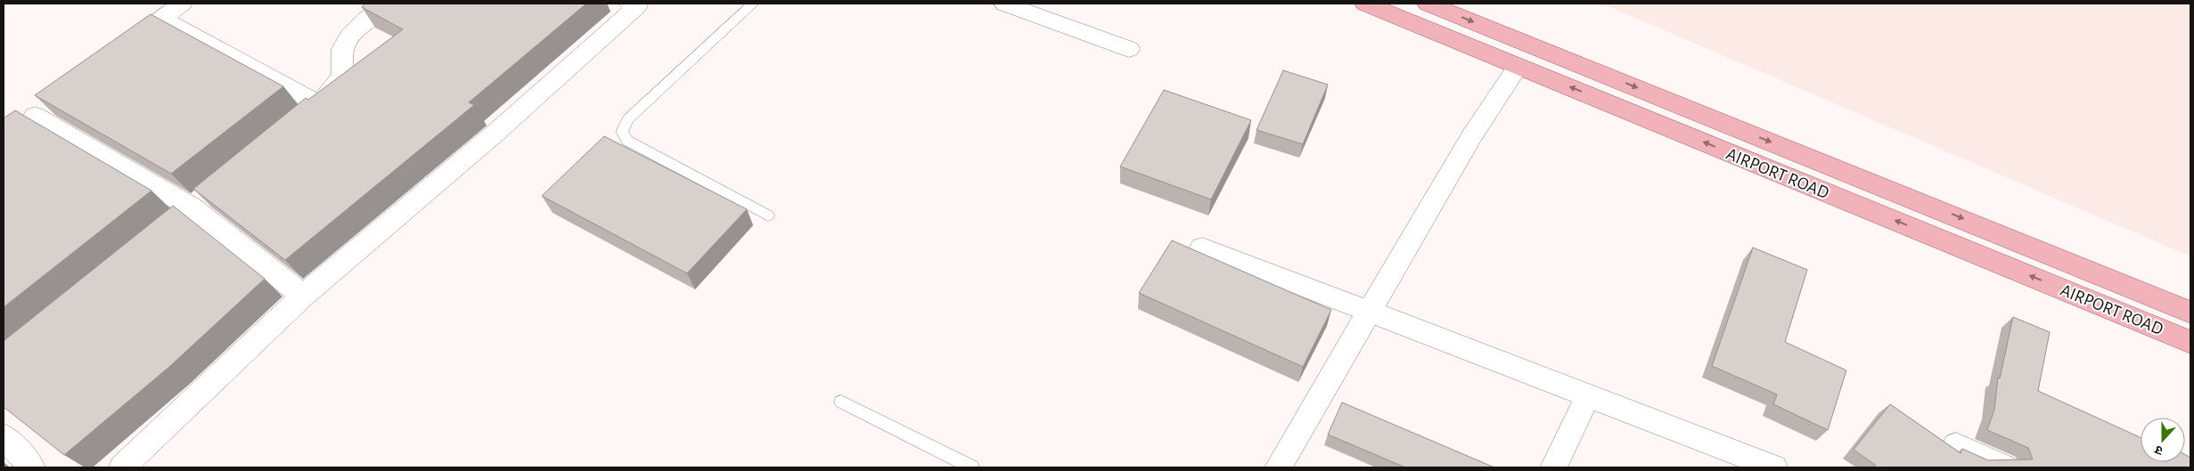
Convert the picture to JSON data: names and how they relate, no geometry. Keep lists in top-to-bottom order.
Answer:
{
  "streets": {
    "main road": ["AIRPORT ROAD"]
  },
  "north": "bottom"
}
